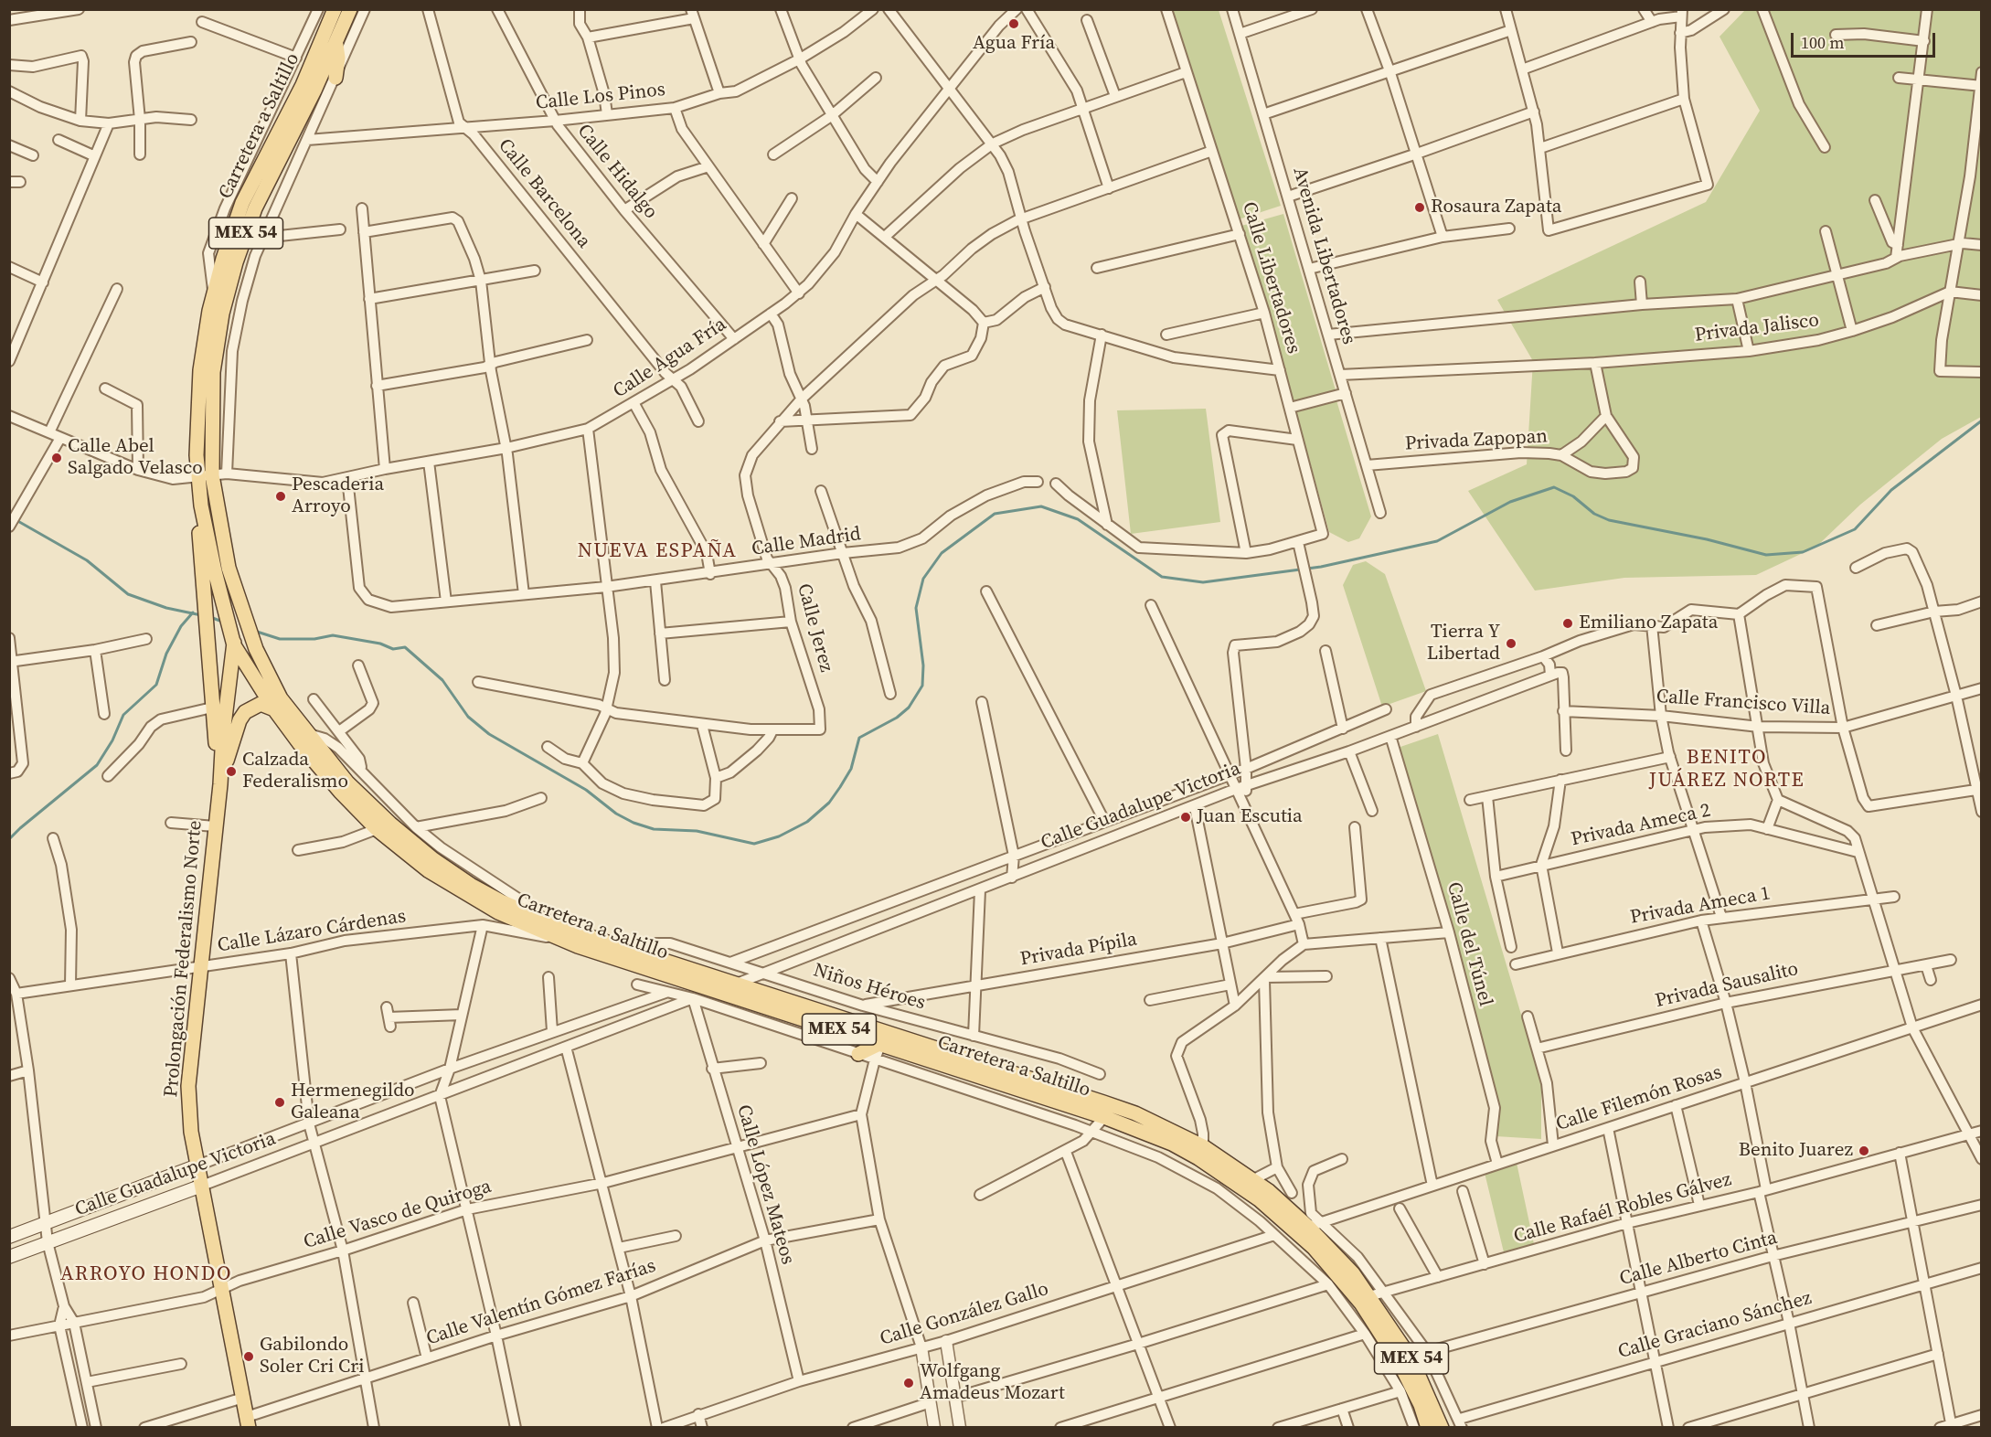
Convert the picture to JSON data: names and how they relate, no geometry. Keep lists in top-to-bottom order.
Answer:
{
  "streets": {
    "main road": [
      "Carretera a Saltillo",
      "MEX 54",
      "Calle Guadalupe Victoria",
      "Prolongación Federalismo Norte"
    ],
    "street": [
      "Calle Los Pinos",
      "Calle Hidalgo",
      "Calle Barcelona",
      "Avenida Libertadores",
      "Calle Libertadores",
      "Privada Jalisco",
      "Calle Agua Fría",
      "Privada Zapopan",
      "Calle Madrid",
      "Calle Jerez",
      "Calle Francisco Villa",
      "Privada Ameca 2",
      "Privada Ameca 1",
      "Calle Lázaro Cárdenas",
      "Calle del Túnel",
      "Privada Pípila",
      "Privada Sausalito",
      "Niños Héroes",
      "Calle Filemón Rosas",
      "Calle López Mateos",
      "Calle Rafaél Robles Gálvez",
      "Calle Vasco de Quiroga",
      "Calle Alberto Cinta",
      "Calle Valentín Gómez Farías",
      "Calle González Gallo",
      "Calle Graciano Sánchez"
    ]
  },
  "crossings": [
    ["Calle Los Pinos", "Calle Hidalgo"],
    ["Calle Los Pinos", "Calle Barcelona"],
    ["Carretera a Saltillo", "Calle Agua Fría"],
    ["Carretera a Saltillo", "Calle Guadalupe Victoria"],
    ["Carretera a Saltillo", "Calle Lázaro Cárdenas"],
    ["Carretera a Saltillo", "Prolongación Federalismo Norte"],
    ["Carretera a Saltillo", "Niños Héroes"],
    ["Carretera a Saltillo", "Calle Filemón Rosas"],
    ["Carretera a Saltillo", "Calle Rafaél Robles Gálvez"],
    ["Carretera a Saltillo", "Calle Alberto Cinta"],
    ["Carretera a Saltillo", "Calle Graciano Sánchez"],
    ["Calle Hidalgo", "Calle Agua Fría"],
    ["Calle Barcelona", "Calle Agua Fría"],
    ["Avenida Libertadores", "Privada Jalisco"],
    ["Avenida Libertadores", "Privada Zapopan"],
    ["Calle Libertadores", "Calle Jerez"],
    ["Privada Jalisco", "Privada Zapopan"],
    ["Calle Agua Fría", "Calle Madrid"],
    ["Calle Madrid", "Calle Jerez"],
    ["Calle Francisco Villa", "Calle Guadalupe Victoria"],
    ["Calle Guadalupe Victoria", "Calle del Túnel"],
    ["Calle Guadalupe Victoria", "Prolongación Federalismo Norte"],
    ["Calle Guadalupe Victoria", "Niños Héroes"],
    ["Calle Guadalupe Victoria", "Calle López Mateos"],
    ["Calle Lázaro Cárdenas", "Prolongación Federalismo Norte"],
    ["Calle del Túnel", "Calle Filemón Rosas"],
    ["Privada Pípila", "Niños Héroes"],
    ["Prolongación Federalismo Norte", "Calle Vasco de Quiroga"],
    ["Prolongación Federalismo Norte", "Calle Valentín Gómez Farías"],
    ["Calle López Mateos", "Calle Vasco de Quiroga"],
    ["Calle López Mateos", "Calle Valentín Gómez Farías"],
    ["Calle López Mateos", "Calle González Gallo"]
  ],
  "districts": ["NUEVA ESPAÑA", "BENITO JUÁREZ NORTE", "ARROYO HONDO"],
  "places": [
    "Agua Fría",
    "Rosaura Zapata",
    "Calle Abel Salgado Velasco",
    "Pescaderia Arroyo",
    "Emiliano Zapata",
    "Tierra Y Libertad",
    "Calzada Federalismo",
    "Juan Escutia",
    "Hermenegildo Galeana",
    "Benito Juarez",
    "Gabilondo Soler Cri Cri",
    "Wolfgang Amadeus Mozart"
  ],
  "scale_bar": "100 m"
}
